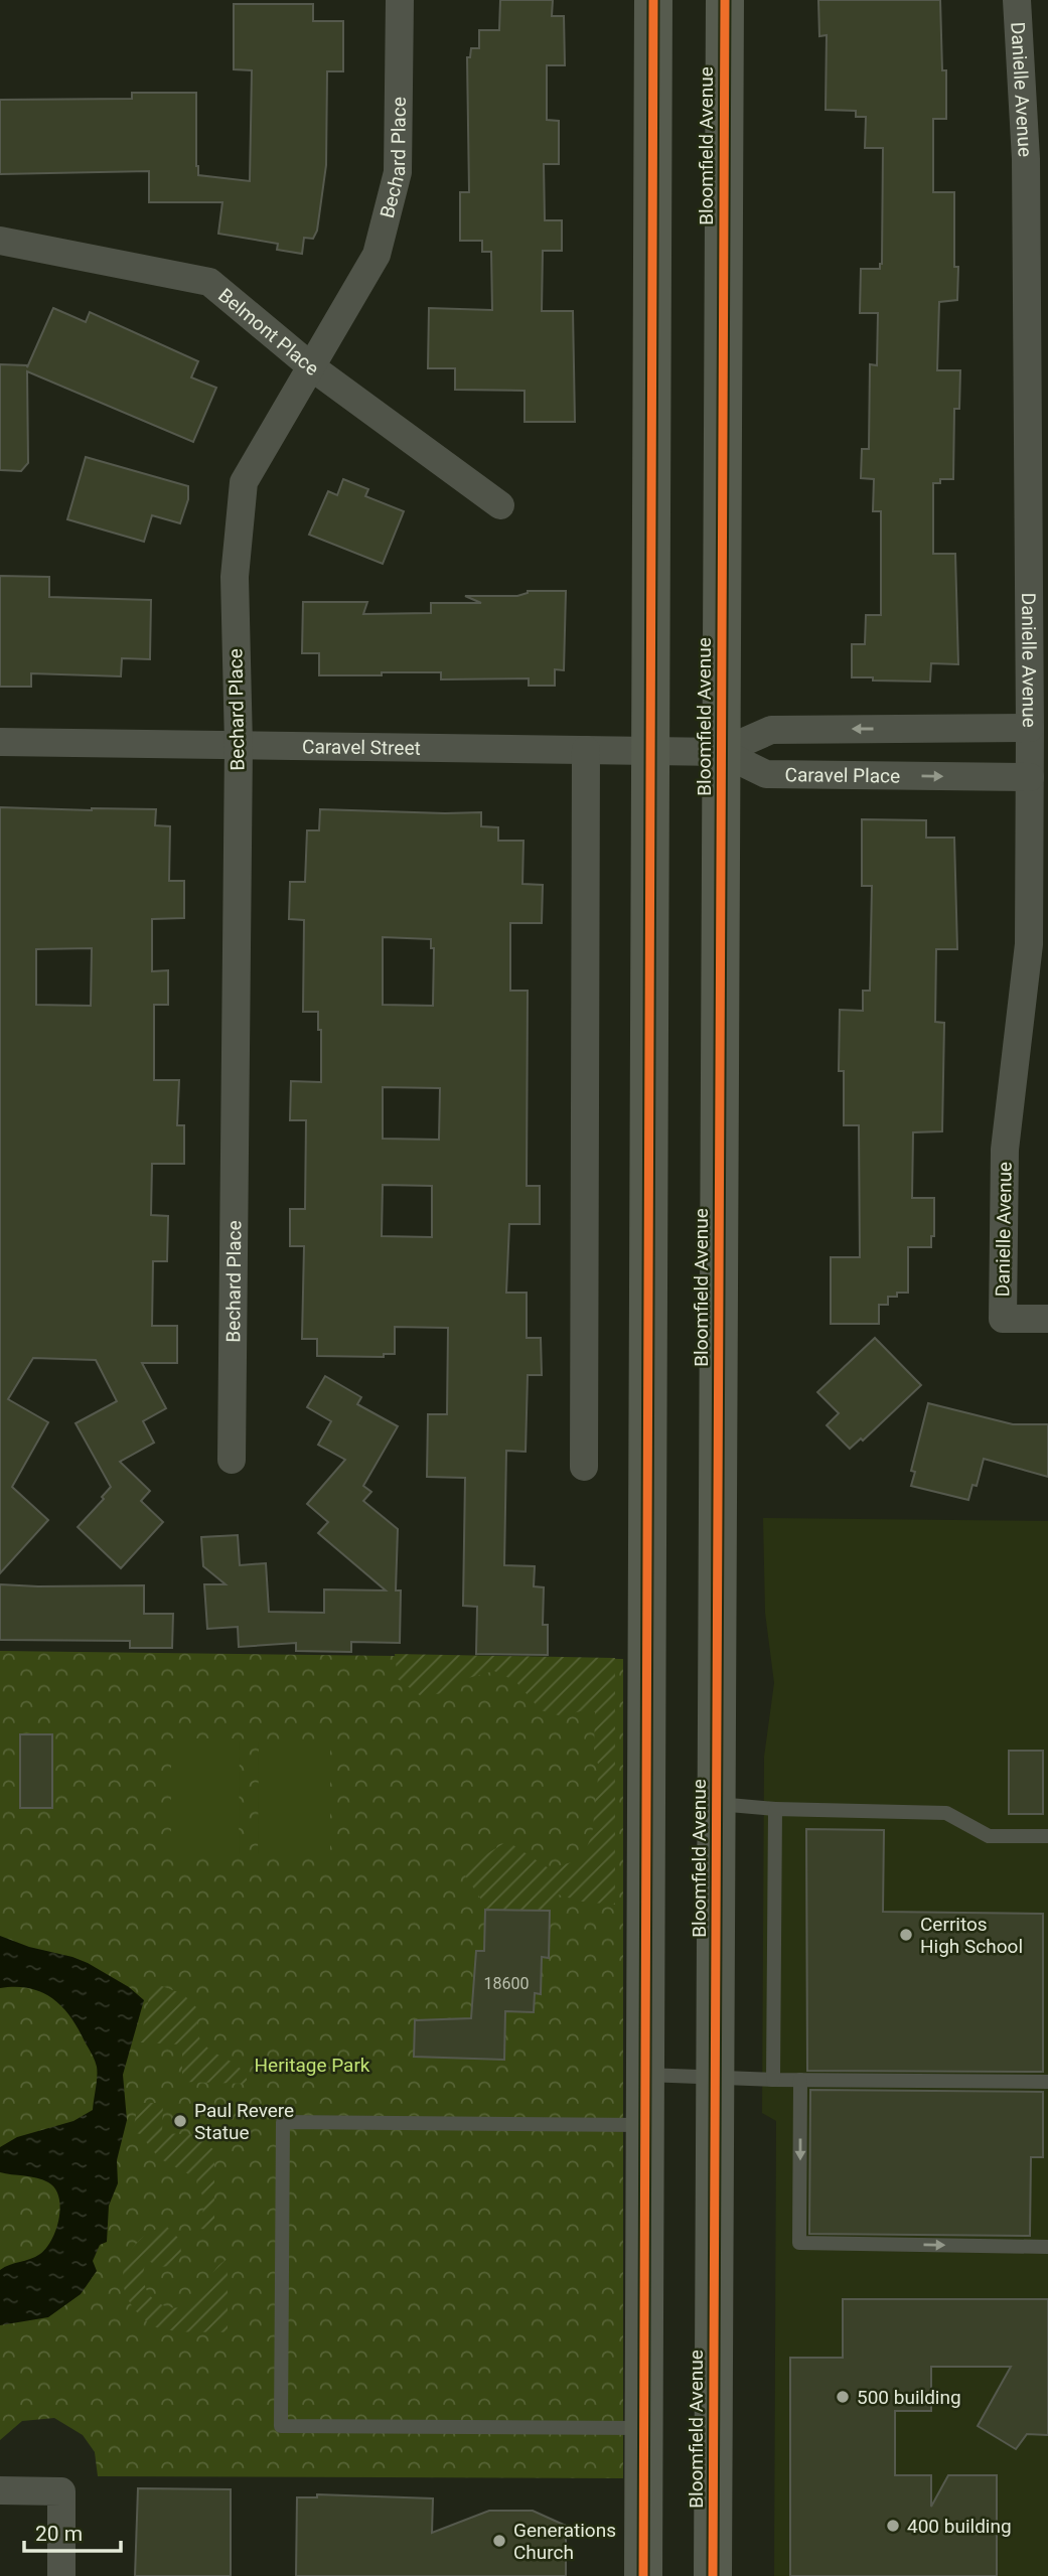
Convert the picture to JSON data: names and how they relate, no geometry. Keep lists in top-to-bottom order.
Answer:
{
  "streets": {
    "street": [
      "Danielle Avenue",
      "Bloomfield Avenue",
      "Bechard Place",
      "Belmont Place",
      "Caravel Street",
      "Caravel Place"
    ]
  },
  "crossings": [
    ["Danielle Avenue", "Caravel Place"],
    ["Bloomfield Avenue", "Caravel Street"],
    ["Bloomfield Avenue", "Caravel Place"],
    ["Bechard Place", "Belmont Place"],
    ["Bechard Place", "Caravel Street"],
    ["Caravel Street", "Caravel Place"]
  ],
  "parks": ["Heritage Park"],
  "places": [
    "Cerritos High School",
    "Paul Revere Statue",
    "500 building",
    "400 building",
    "Generations Church"
  ],
  "house_numbers": ["18600"],
  "scale_bar": "20 m"
}
